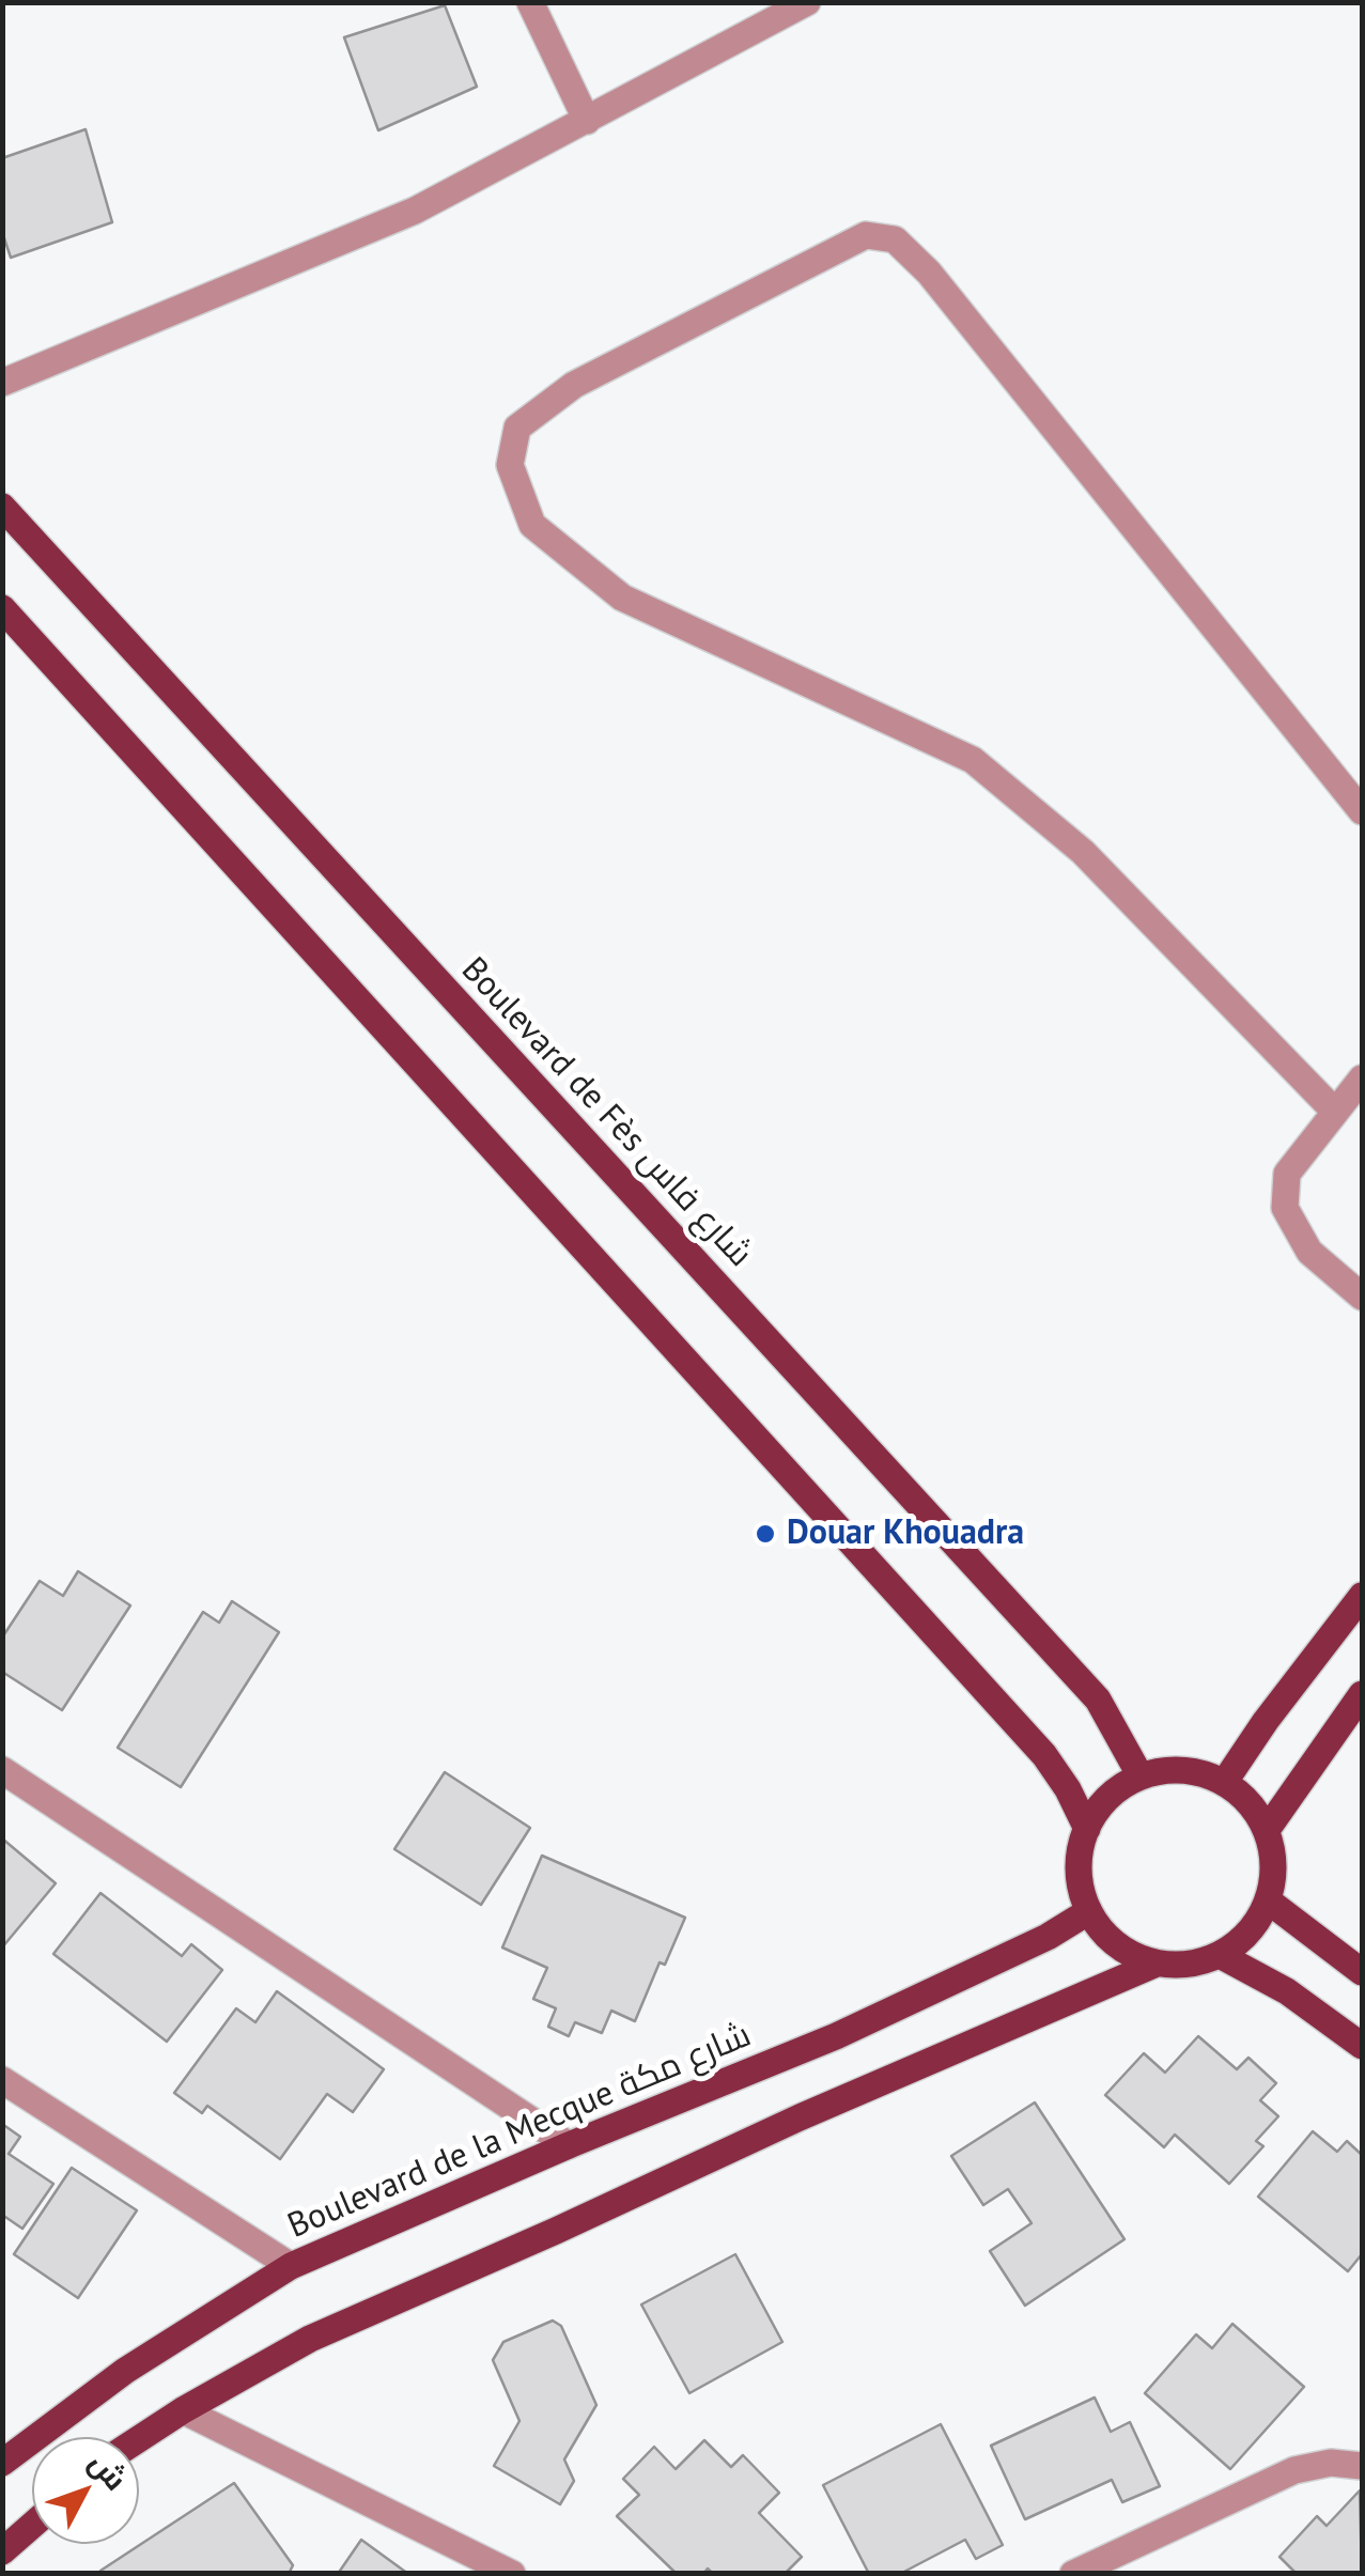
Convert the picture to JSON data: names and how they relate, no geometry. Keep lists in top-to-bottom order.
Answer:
{
  "streets": {
    "main road": ["Boulevard de Fès شارع فاس", "Boulevard de la Mecque شارع مكة"]
  },
  "crossings": [
    ["Boulevard de Fès شارع فاس", "Boulevard de la Mecque شارع مكة"]
  ],
  "places": ["Douar Khouadra"],
  "north": "top right"
}
